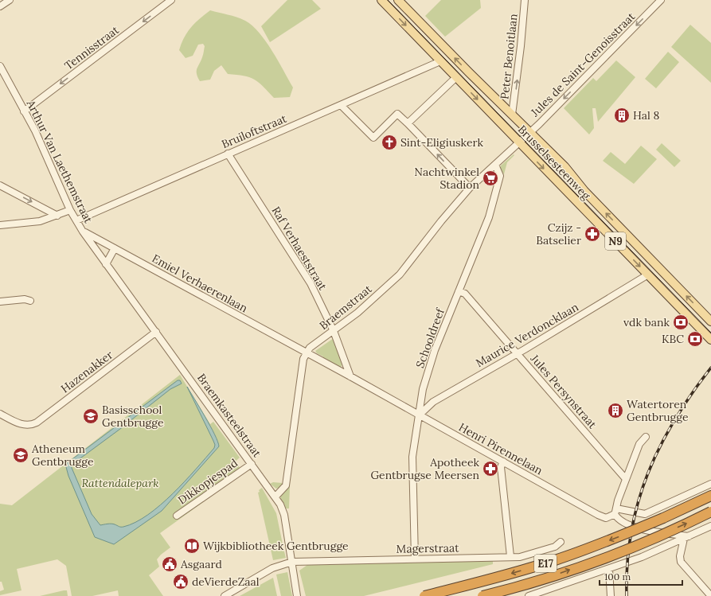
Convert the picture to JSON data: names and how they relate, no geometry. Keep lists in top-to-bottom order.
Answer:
{
  "streets": {
    "highway": ["E17"],
    "main road": ["Brusselsesteenweg", "N9"],
    "street": [
      "Tennisstraat",
      "Peter Benoitlaan",
      "Jules de Saint-Genoisstraat",
      "Bruiloftstraat",
      "Arthur Van Laethemstraat",
      "Raf Verhaeststraat",
      "Emiel Verhaerenlaan",
      "Braemstraat",
      "Maurice Verdoncklaan",
      "Schooldreef",
      "Hazenakker",
      "Jules Persynstraat",
      "Braemkasteelstraat",
      "Henri Pirennelaan",
      "Dikkopjespad",
      "Magerstraat"
    ]
  },
  "crossings": [
    ["Tennisstraat", "Arthur Van Laethemstraat"],
    ["Peter Benoitlaan", "Brusselsesteenweg"],
    ["Jules de Saint-Genoisstraat", "Brusselsesteenweg"],
    ["Bruiloftstraat", "Arthur Van Laethemstraat"],
    ["Bruiloftstraat", "Brusselsesteenweg"],
    ["Bruiloftstraat", "Raf Verhaeststraat"],
    ["Arthur Van Laethemstraat", "Emiel Verhaerenlaan"],
    ["Arthur Van Laethemstraat", "Braemkasteelstraat"],
    ["Brusselsesteenweg", "Maurice Verdoncklaan"],
    ["Raf Verhaeststraat", "Braemstraat"],
    ["Raf Verhaeststraat", "Henri Pirennelaan"],
    ["Emiel Verhaerenlaan", "Braemstraat"],
    ["Emiel Verhaerenlaan", "Braemkasteelstraat"],
    ["Emiel Verhaerenlaan", "Henri Pirennelaan"],
    ["Braemstraat", "Schooldreef"],
    ["Braemstraat", "Braemkasteelstraat"],
    ["Braemstraat", "Henri Pirennelaan"],
    ["Maurice Verdoncklaan", "Schooldreef"],
    ["Maurice Verdoncklaan", "Jules Persynstraat"],
    ["Maurice Verdoncklaan", "Henri Pirennelaan"],
    ["Schooldreef", "Jules Persynstraat"],
    ["Schooldreef", "Henri Pirennelaan"],
    ["Schooldreef", "Magerstraat"],
    ["Hazenakker", "Braemkasteelstraat"],
    ["Braemkasteelstraat", "Dikkopjespad"],
    ["Braemkasteelstraat", "Magerstraat"]
  ],
  "one_way": ["Tennisstraat", "Peter Benoitlaan", "Jules de Saint-Genoisstraat"],
  "parks": ["Rattendalepark"],
  "places": {
    "building": ["Hal 8", "Watertoren Gentbrugge"],
    "church": ["Sint-Eligiuskerk"],
    "supermarket": ["Nachtwinkel Stadion"],
    "pharmacy": ["Czijz - Batselier", "Apotheek Gentbrugse Meersen"],
    "bank": ["vdk bank", "KBC"],
    "school or university": ["Basisschool Gentbrugge", "Atheneum Gentbrugge"],
    "library": ["Wijkbibliotheek Gentbrugge"],
    "public building": ["Asgaard", "deVierdeZaal"]
  },
  "scale_bar": "100 m"
}
